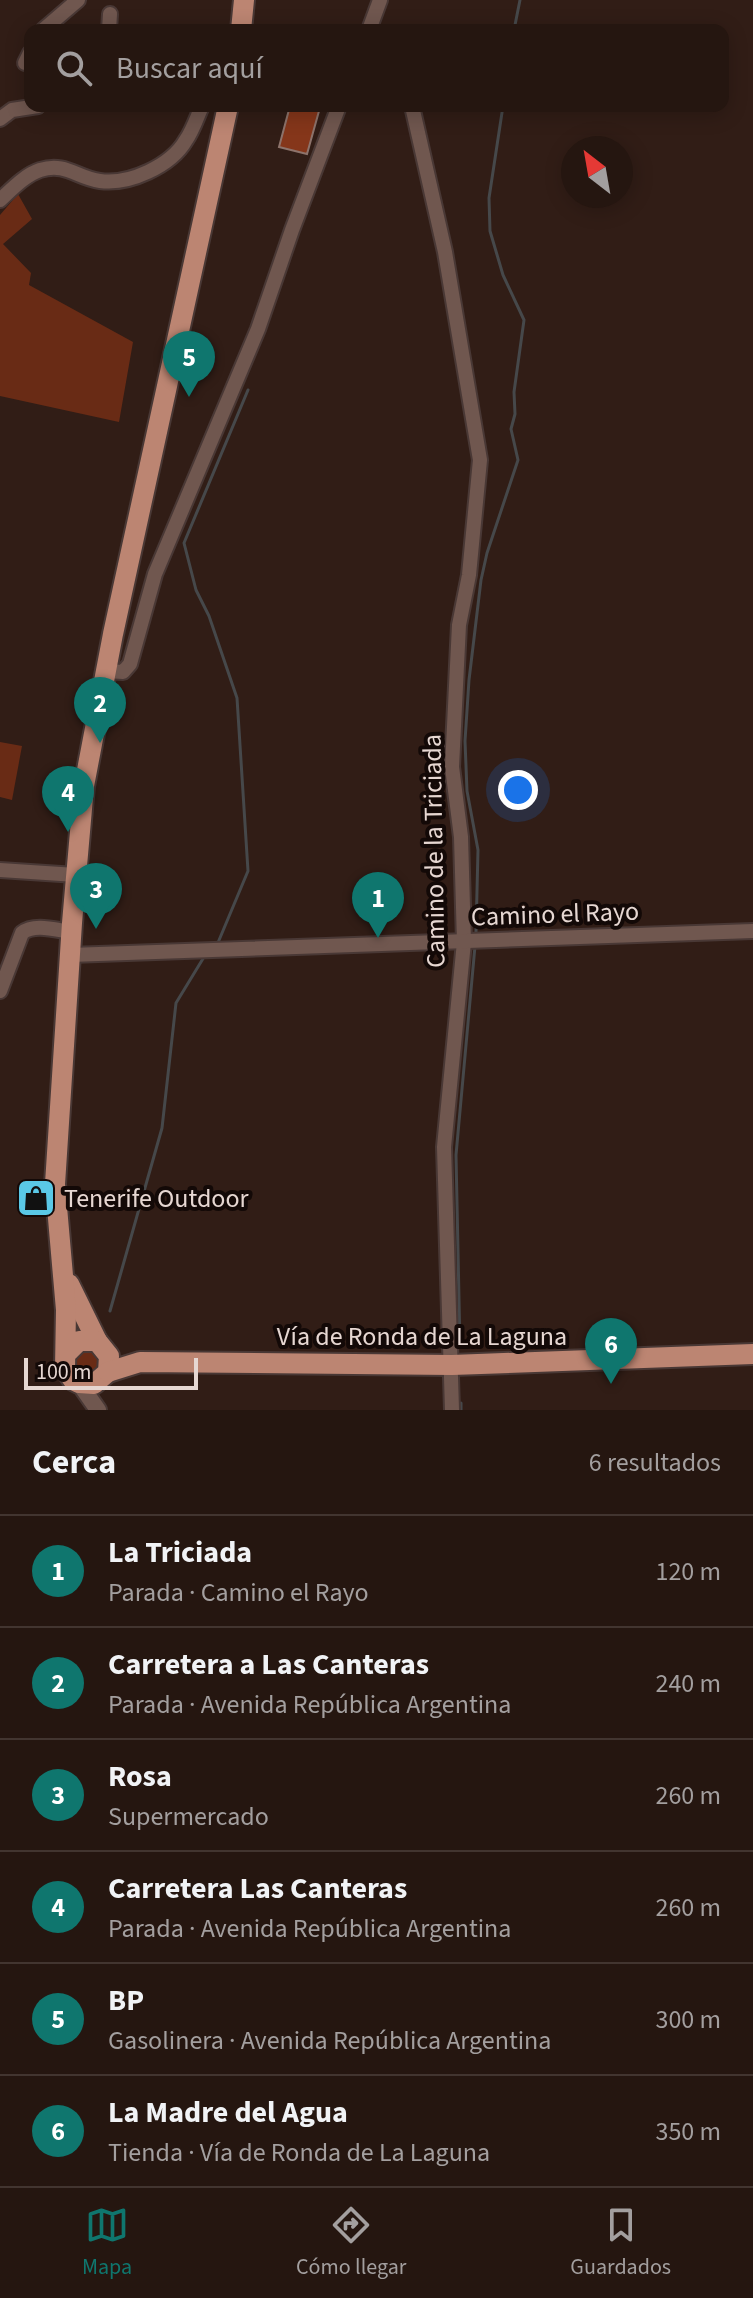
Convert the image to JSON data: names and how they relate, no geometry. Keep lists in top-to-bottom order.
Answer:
{
  "streets": {
    "main road": ["Vía de Ronda de La Laguna"],
    "street": ["Camino de la Triciada", "Camino el Rayo"]
  },
  "crossings": [
    ["Camino de la Triciada", "Camino el Rayo"],
    ["Camino de la Triciada", "Vía de Ronda de La Laguna"]
  ],
  "places": {
    "shop": ["Tenerife Outdoor"]
  },
  "scale_bar": "100 m",
  "north": "top left",
  "page": {
    "search": "Buscar aquí",
    "pins": [
      "5",
      "2",
      "4",
      "3",
      "1",
      "6"
    ],
    "scale": "100 m",
    "heading": ["Cerca", "6 resultados"],
    "list": [
      {
        "mark": "1",
        "name": "La Triciada",
        "note": "Parada · Camino el Rayo",
        "value": "120 m"
      },
      {
        "mark": "2",
        "name": "Carretera a Las Canteras",
        "note": "Parada · Avenida República Argentina",
        "value": "240 m"
      },
      {
        "mark": "3",
        "name": "Rosa",
        "note": "Supermercado",
        "value": "260 m"
      },
      {
        "mark": "4",
        "name": "Carretera Las Canteras",
        "note": "Parada · Avenida República Argentina",
        "value": "260 m"
      },
      {
        "mark": "5",
        "name": "BP",
        "note": "Gasolinera · Avenida República Argentina",
        "value": "300 m"
      },
      {
        "mark": "6",
        "name": "La Madre del Agua",
        "note": "Tienda · Vía de Ronda de La Laguna",
        "value": "350 m"
      }
    ],
    "nav": ["Mapa", "Cómo llegar", "Guardados"]
  }
}
